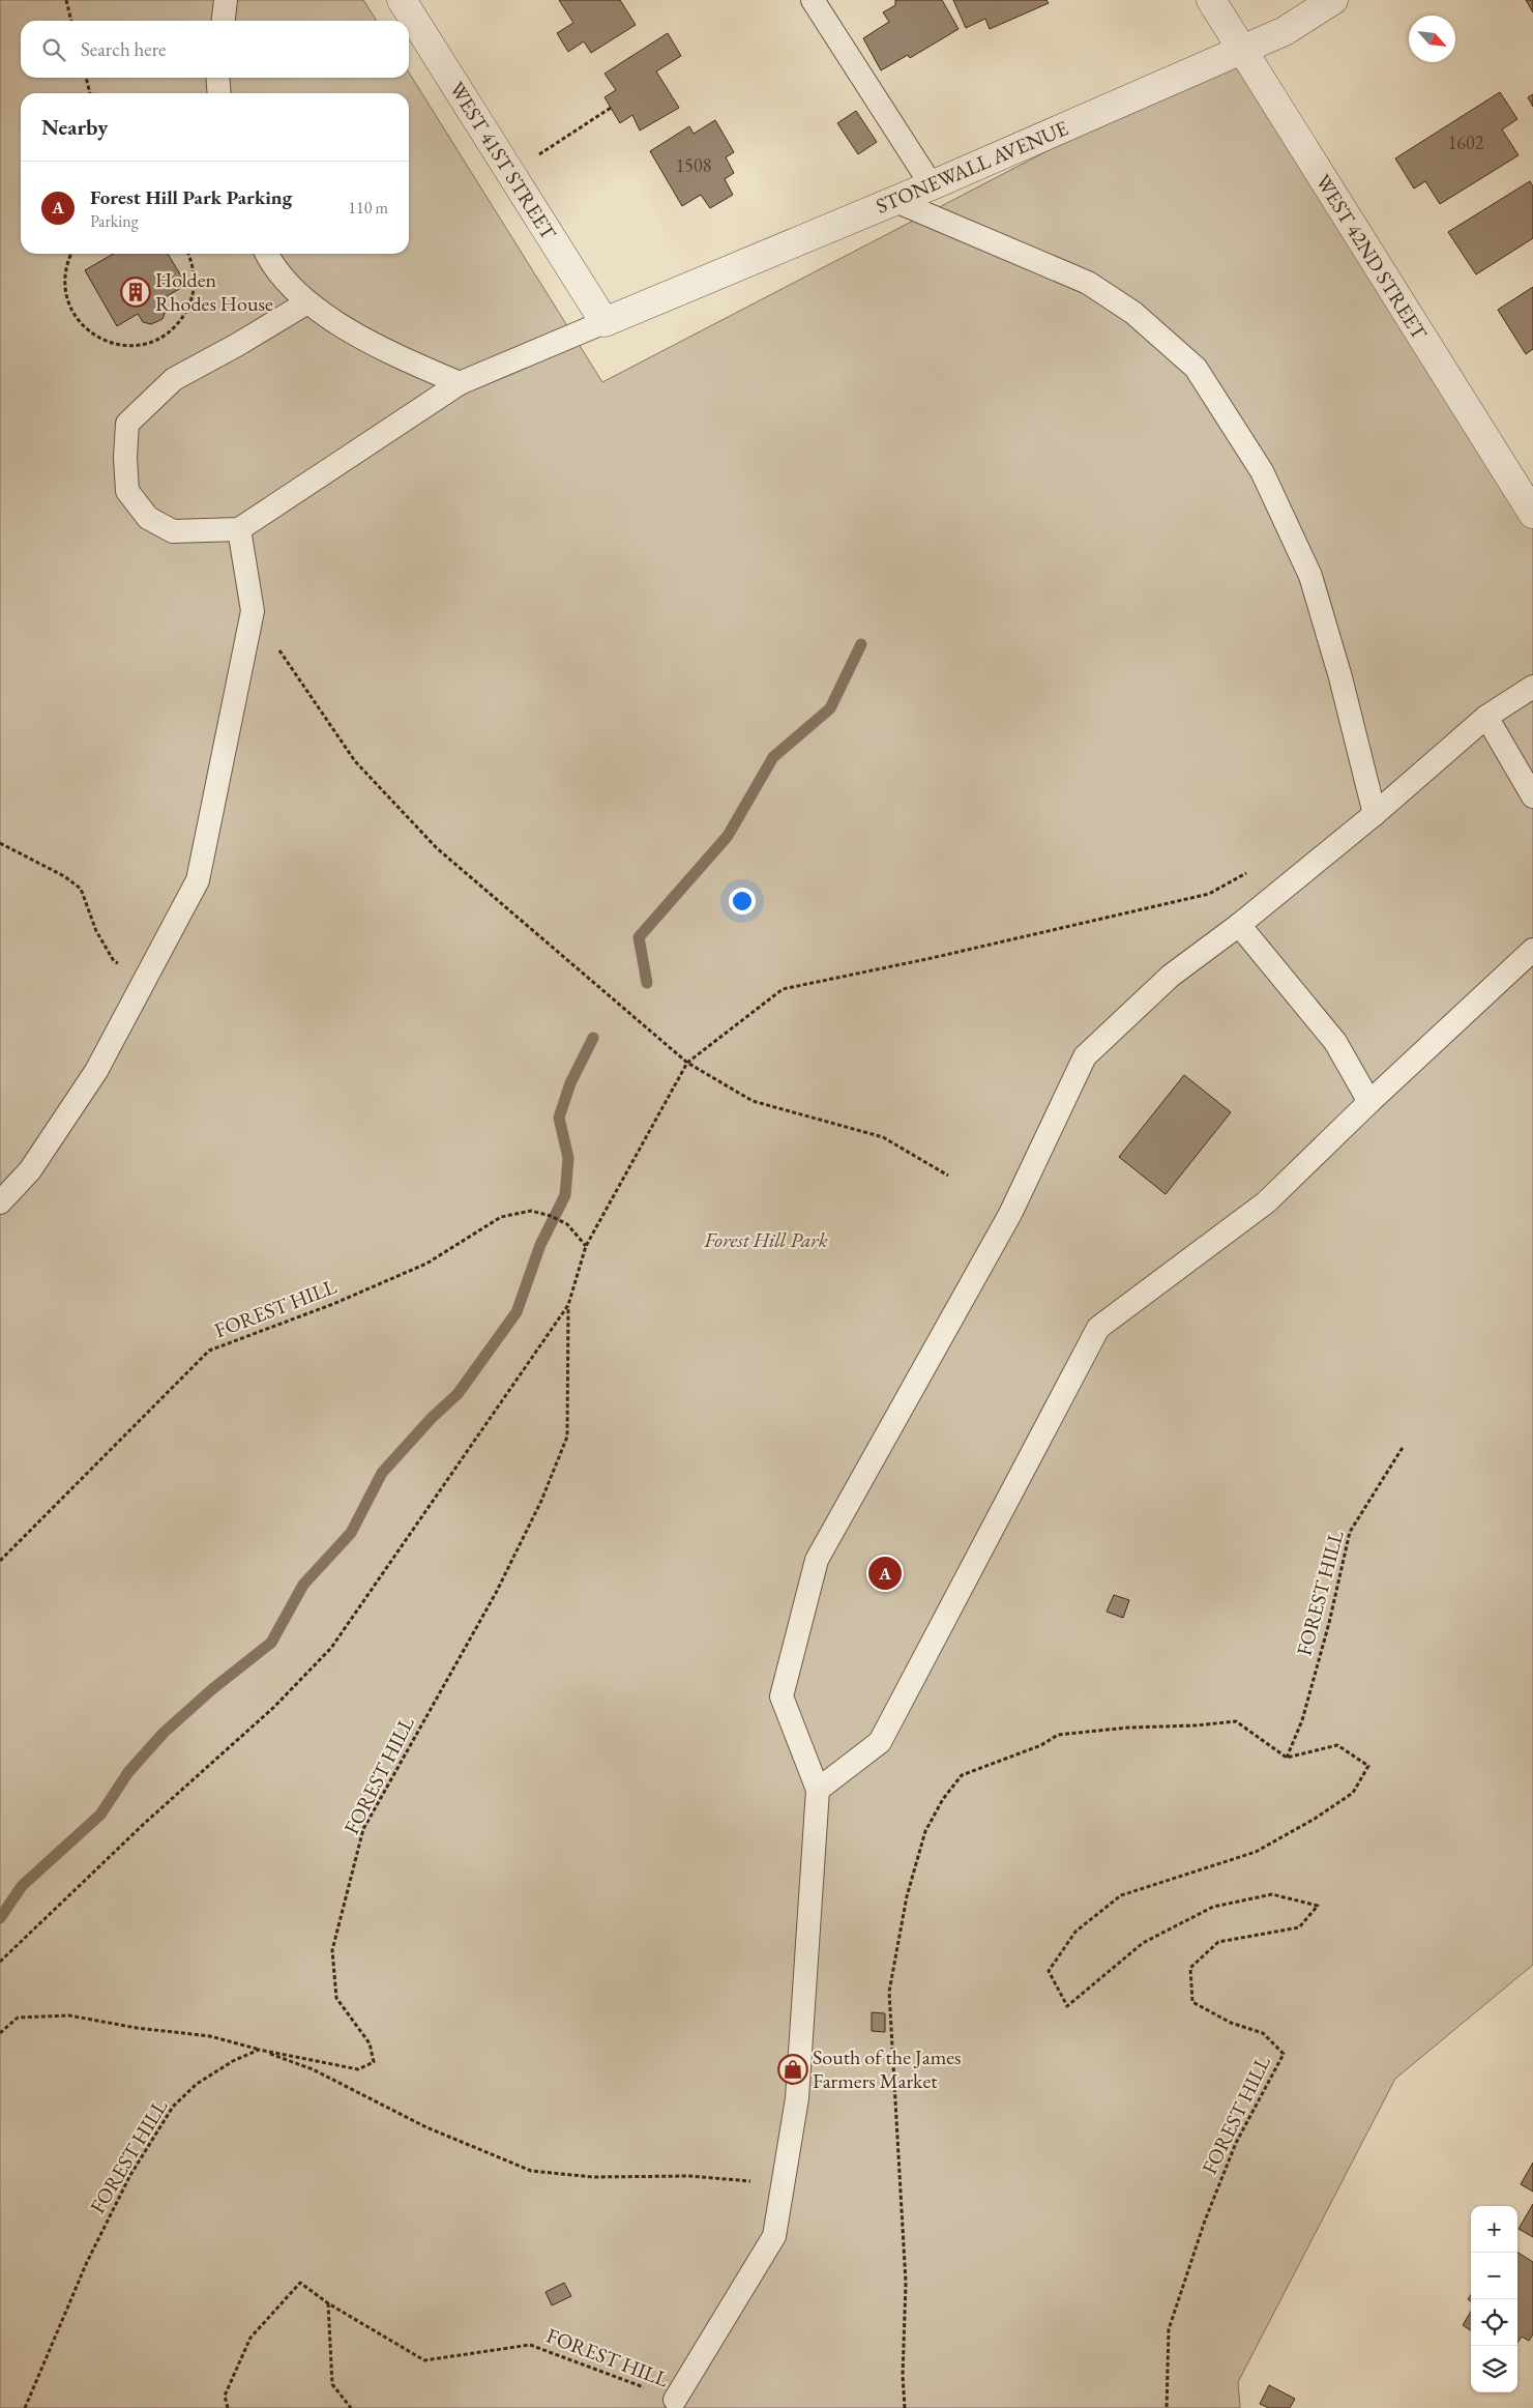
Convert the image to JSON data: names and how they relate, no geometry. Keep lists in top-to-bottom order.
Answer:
{
  "streets": {
    "street": ["WEST 41ST STREET", "STONEWALL AVENUE", "WEST 42ND STREET"],
    "path": ["FOREST HILL"]
  },
  "crossings": [
    ["WEST 41ST STREET", "STONEWALL AVENUE"],
    ["STONEWALL AVENUE", "WEST 42ND STREET"]
  ],
  "parks": ["Forest Hill Park"],
  "places": {
    "building": ["Holden Rhodes House"],
    "shop": ["South of the James Farmers Market"]
  },
  "house_numbers": ["1602", "1508"],
  "north": "bottom right",
  "page": {
    "search": "Search here",
    "heading": "Nearby",
    "list": [
      {
        "mark": "A",
        "name": "Forest Hill Park Parking",
        "note": "Parking",
        "value": "110 m"
      }
    ],
    "pins": "A",
    "map_buttons": ["+", "−"]
  }
}
